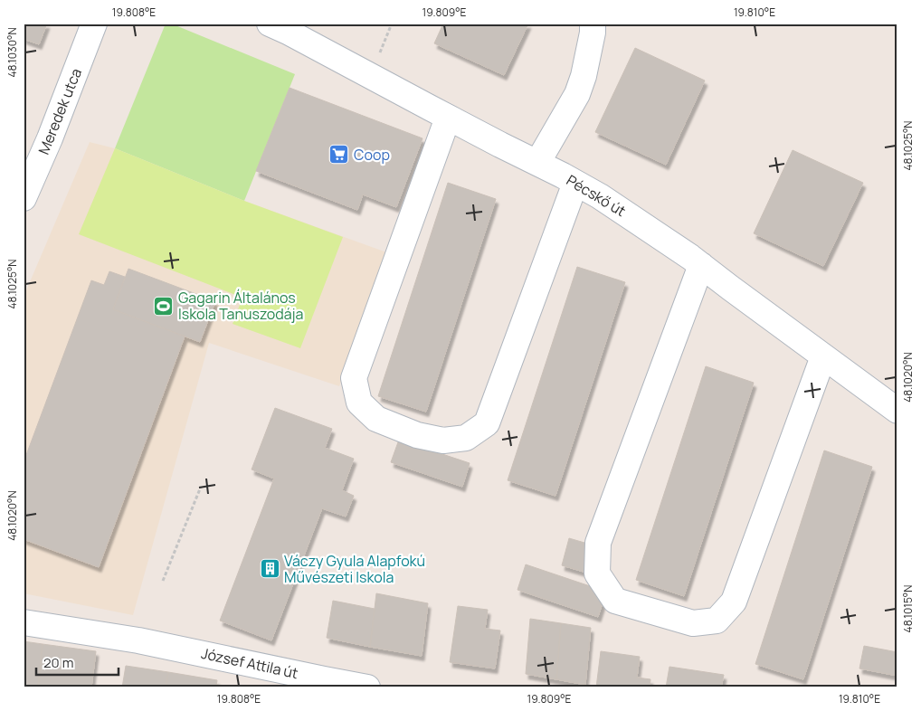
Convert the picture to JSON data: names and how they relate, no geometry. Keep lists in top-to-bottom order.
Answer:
{
  "streets": {
    "street": ["Meredek utca", "Pécskő út", "József Attila út"]
  },
  "places": {
    "supermarket": ["Coop"],
    "sports": ["Gagarin Általános Iskola Tanuszodája"],
    "building": ["Váczy Gyula Alapfokú Művészeti Iskola"]
  },
  "scale_bar": "20 m",
  "coordinates": [
    "19.808°E",
    "19.809°E",
    "19.810°E",
    "48.1030°N",
    "48.1025°N",
    "48.1020°N",
    "48.1015°N"
  ]
}
